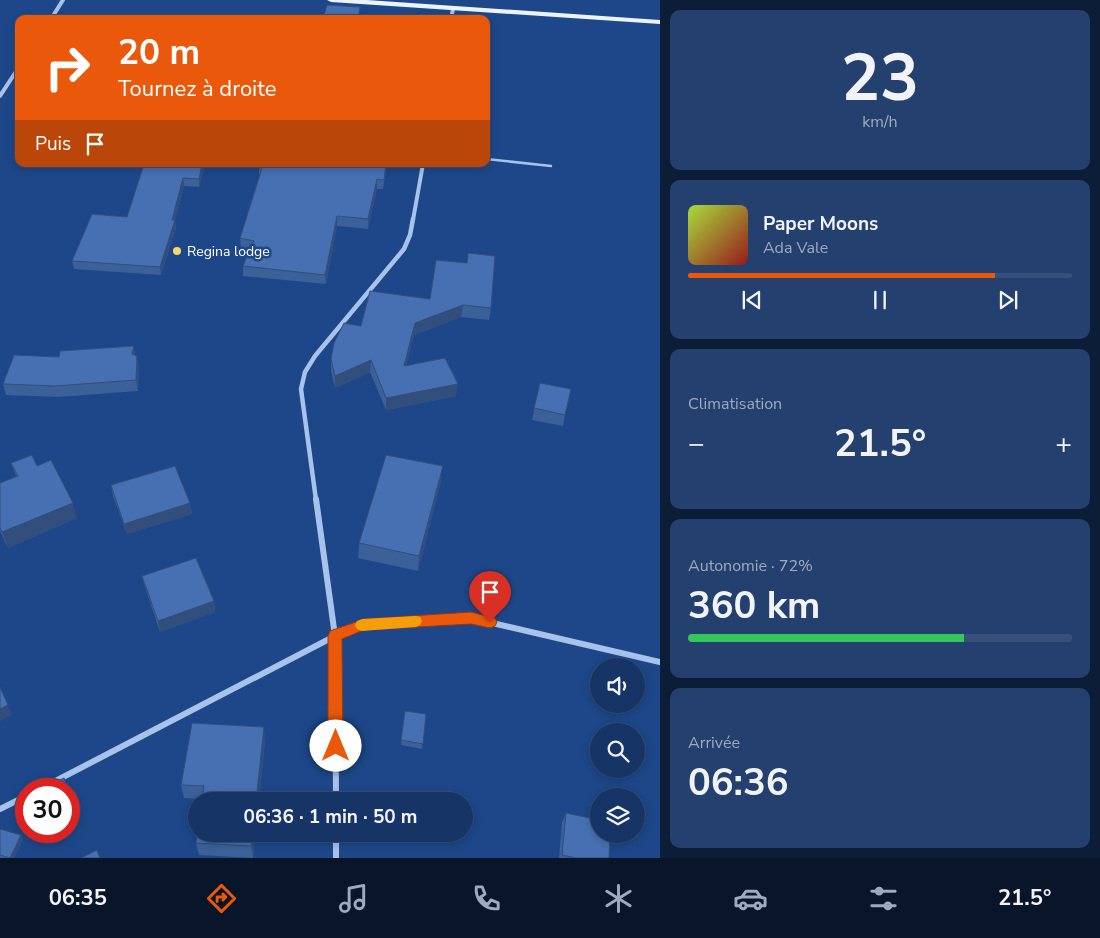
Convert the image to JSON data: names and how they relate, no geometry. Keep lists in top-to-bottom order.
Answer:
{
  "places": ["Regina lodge"],
  "page": {
    "tile": [
      ["23", "km/h"],
      "Climatisation",
      ["Autonomie · 72%", "360 km"],
      ["Arrivée", "06:36"]
    ],
    "turn": ["20 m", "Tournez à droite"],
    "then": "Puis",
    "song": ["Paper Moons", "Ada Vale"],
    "heat": ["−", "21.5°", "+"],
    "limit": "30",
    "trip": "06:36 · 1 min · 50 m",
    "tabs": ["06:35", "21.5°"]
  }
}
